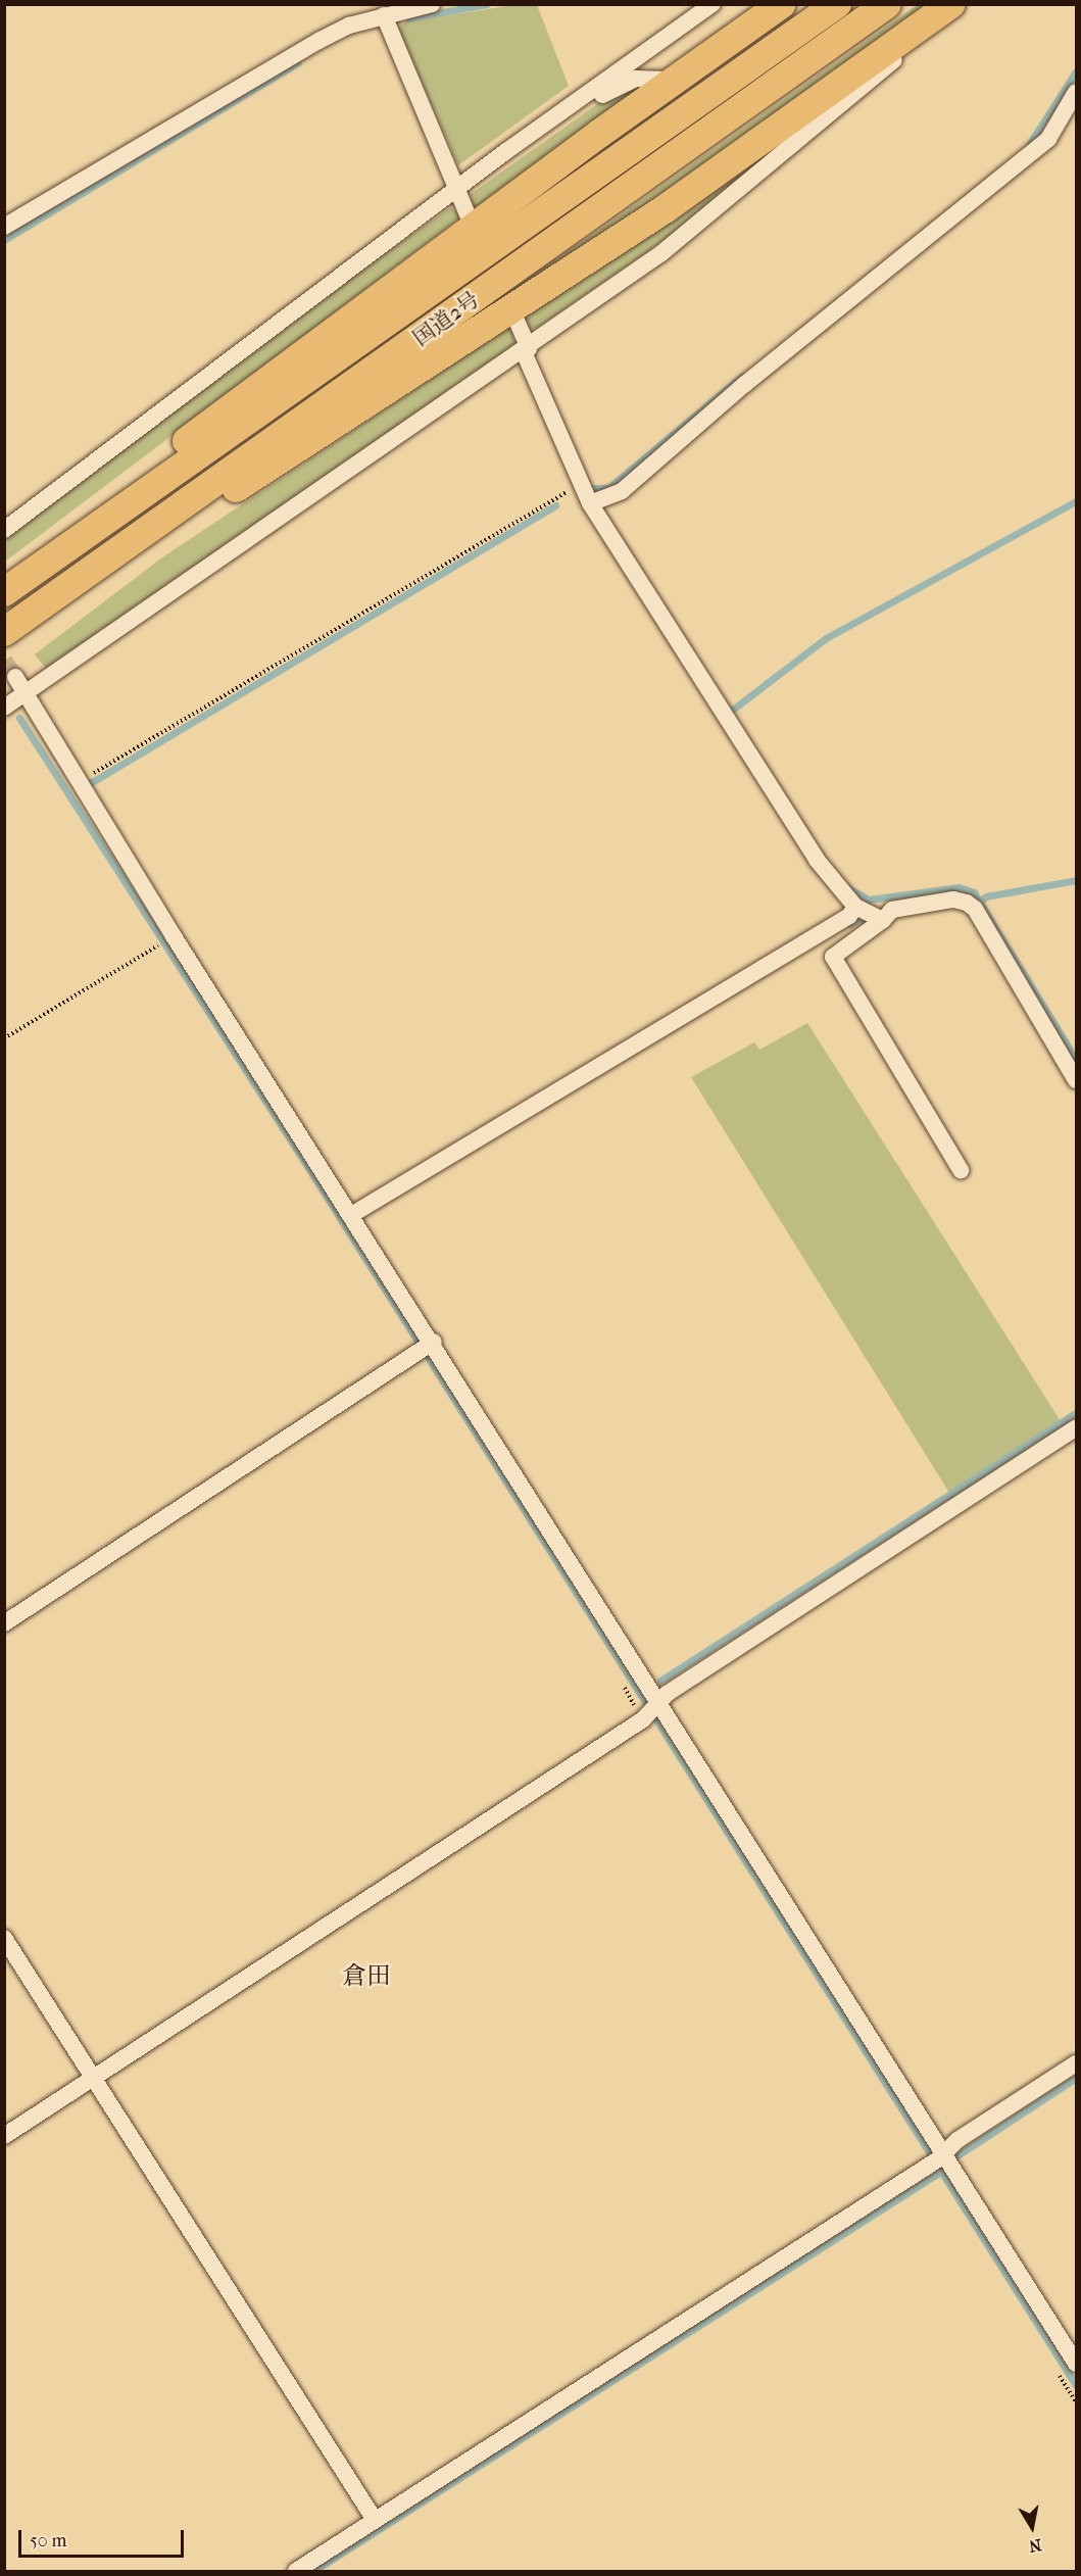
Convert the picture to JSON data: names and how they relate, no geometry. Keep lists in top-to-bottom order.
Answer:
{
  "streets": {
    "highway": ["国道2号"]
  },
  "districts": ["倉田"],
  "scale_bar": "50 m",
  "north": "bottom"
}
